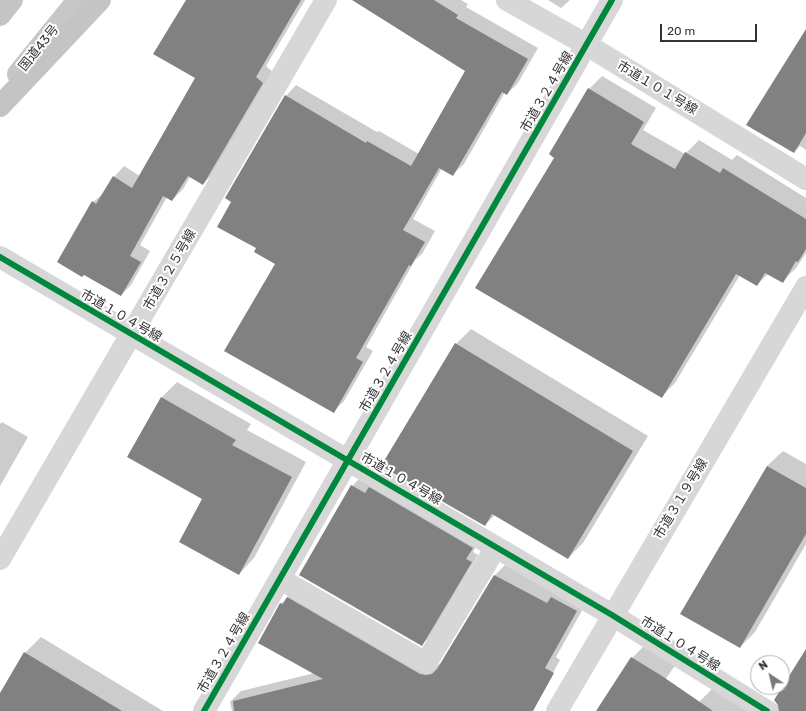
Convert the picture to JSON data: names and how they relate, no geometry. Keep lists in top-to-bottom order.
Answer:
{
  "streets": {
    "highway": ["国道43号"],
    "street": [
      "市道１０１号線",
      "市道３２４号線",
      "市道３２５号線",
      "市道１０４号線",
      "市道３１９号線"
    ]
  },
  "crossings": [
    ["市道１０１号線", "市道３２４号線"],
    ["市道３２４号線", "市道１０４号線"],
    ["市道３２５号線", "市道１０４号線"],
    ["市道１０４号線", "市道３１９号線"]
  ],
  "scale_bar": "20 m",
  "north": "top left"
}
